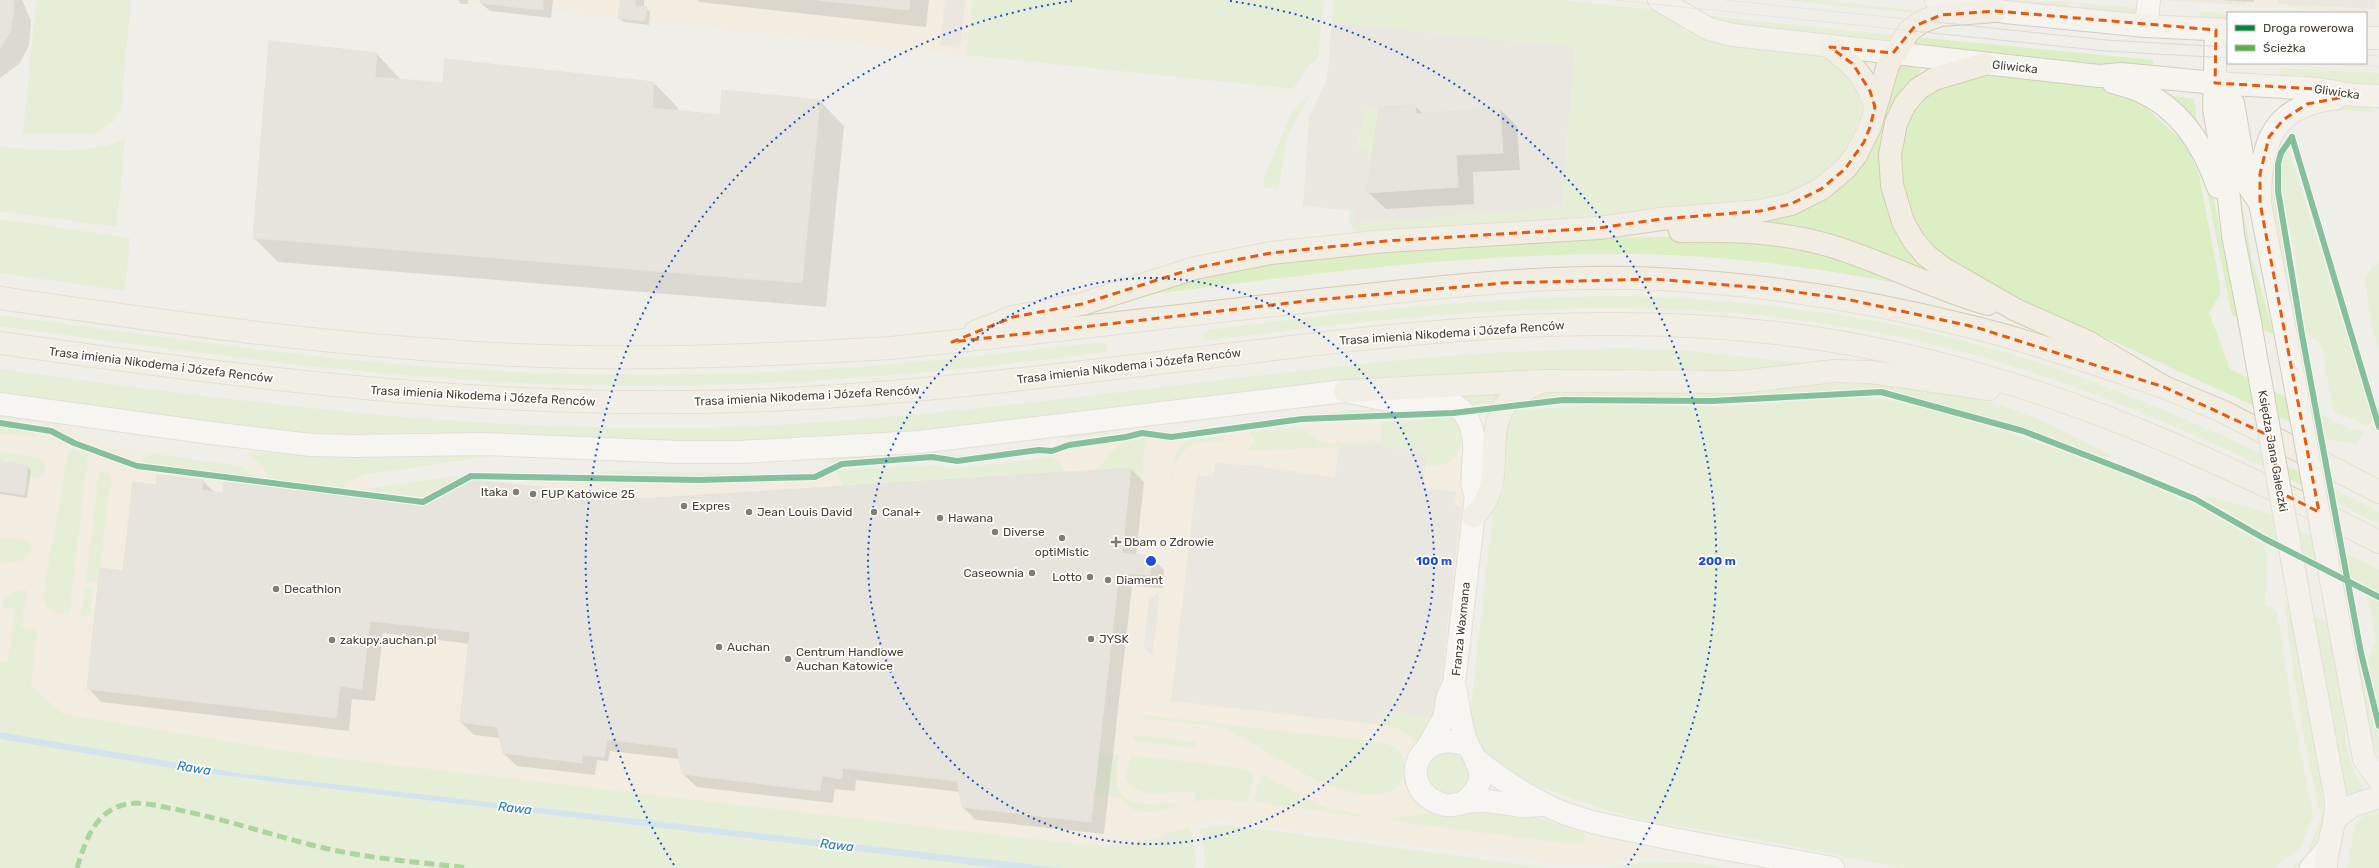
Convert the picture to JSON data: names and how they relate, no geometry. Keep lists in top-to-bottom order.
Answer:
{
  "streets": {
    "main road": ["Trasa imienia Nikodema i Józefa Renców"],
    "street": ["Gliwicka", "Księdza Jana Gałeczki", "Franza Waxmana"]
  },
  "crossings": [
    ["Gliwicka", "Księdza Jana Gałeczki"]
  ],
  "water": ["Rawa"],
  "places": {
    "other": [
      "Itaka",
      "FUP Katowice 25",
      "Expres",
      "Jean Louis David",
      "Canal+",
      "Hawana",
      "Diverse",
      "optiMistic",
      "Caseownia",
      "Lotto",
      "Diament",
      "Decathlon",
      "JYSK",
      "zakupy.auchan.pl",
      "Auchan",
      "Centrum Handlowe Auchan Katowice"
    ],
    "health": ["Dbam o Zdrowie"]
  },
  "legend": ["Droga rowerowa", "Ścieżka"],
  "rings": ["100 m", "200 m"]
}
